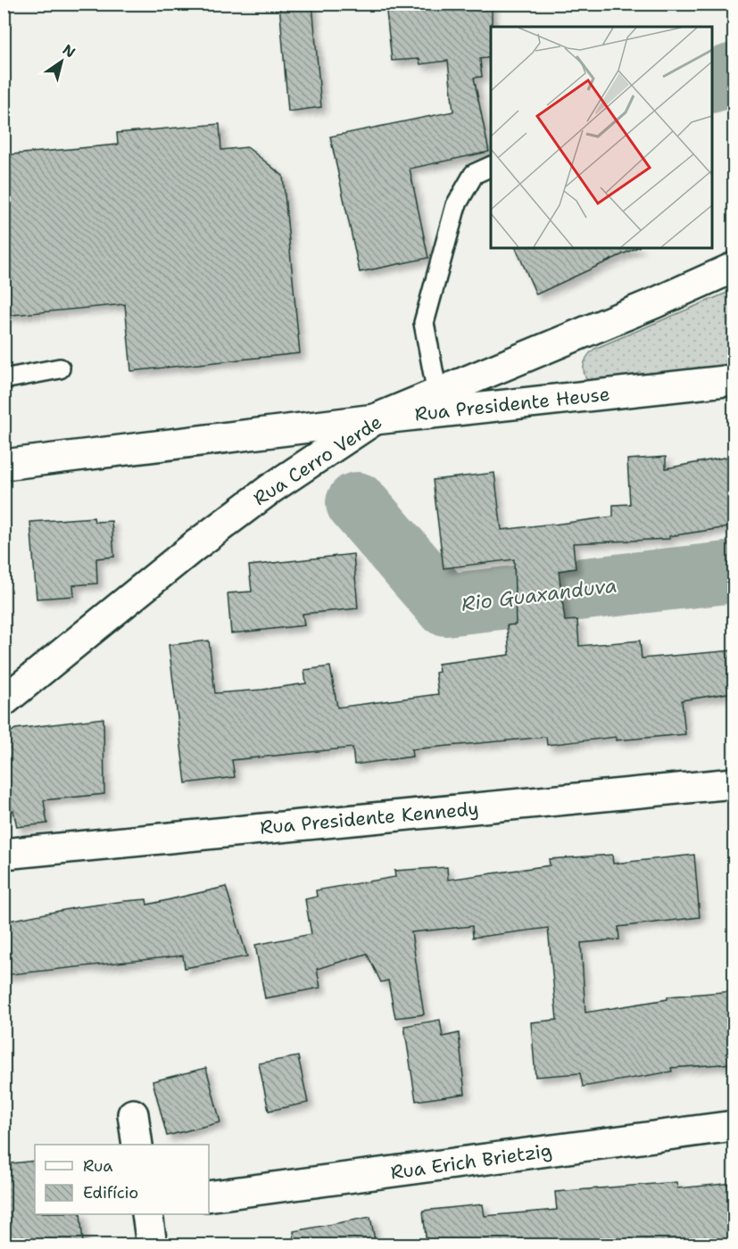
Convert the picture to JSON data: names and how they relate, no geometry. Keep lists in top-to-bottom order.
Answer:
{
  "streets": {
    "street": [
      "Rua Presidente Heuse",
      "Rua Cerro Verde",
      "Rua Presidente Kennedy",
      "Rua Erich Brietzig"
    ]
  },
  "crossings": [
    ["Rua Presidente Heuse", "Rua Cerro Verde"]
  ],
  "water": ["Rio Guaxanduva"],
  "legend": ["Rua", "Edifício"],
  "north": "top right"
}
